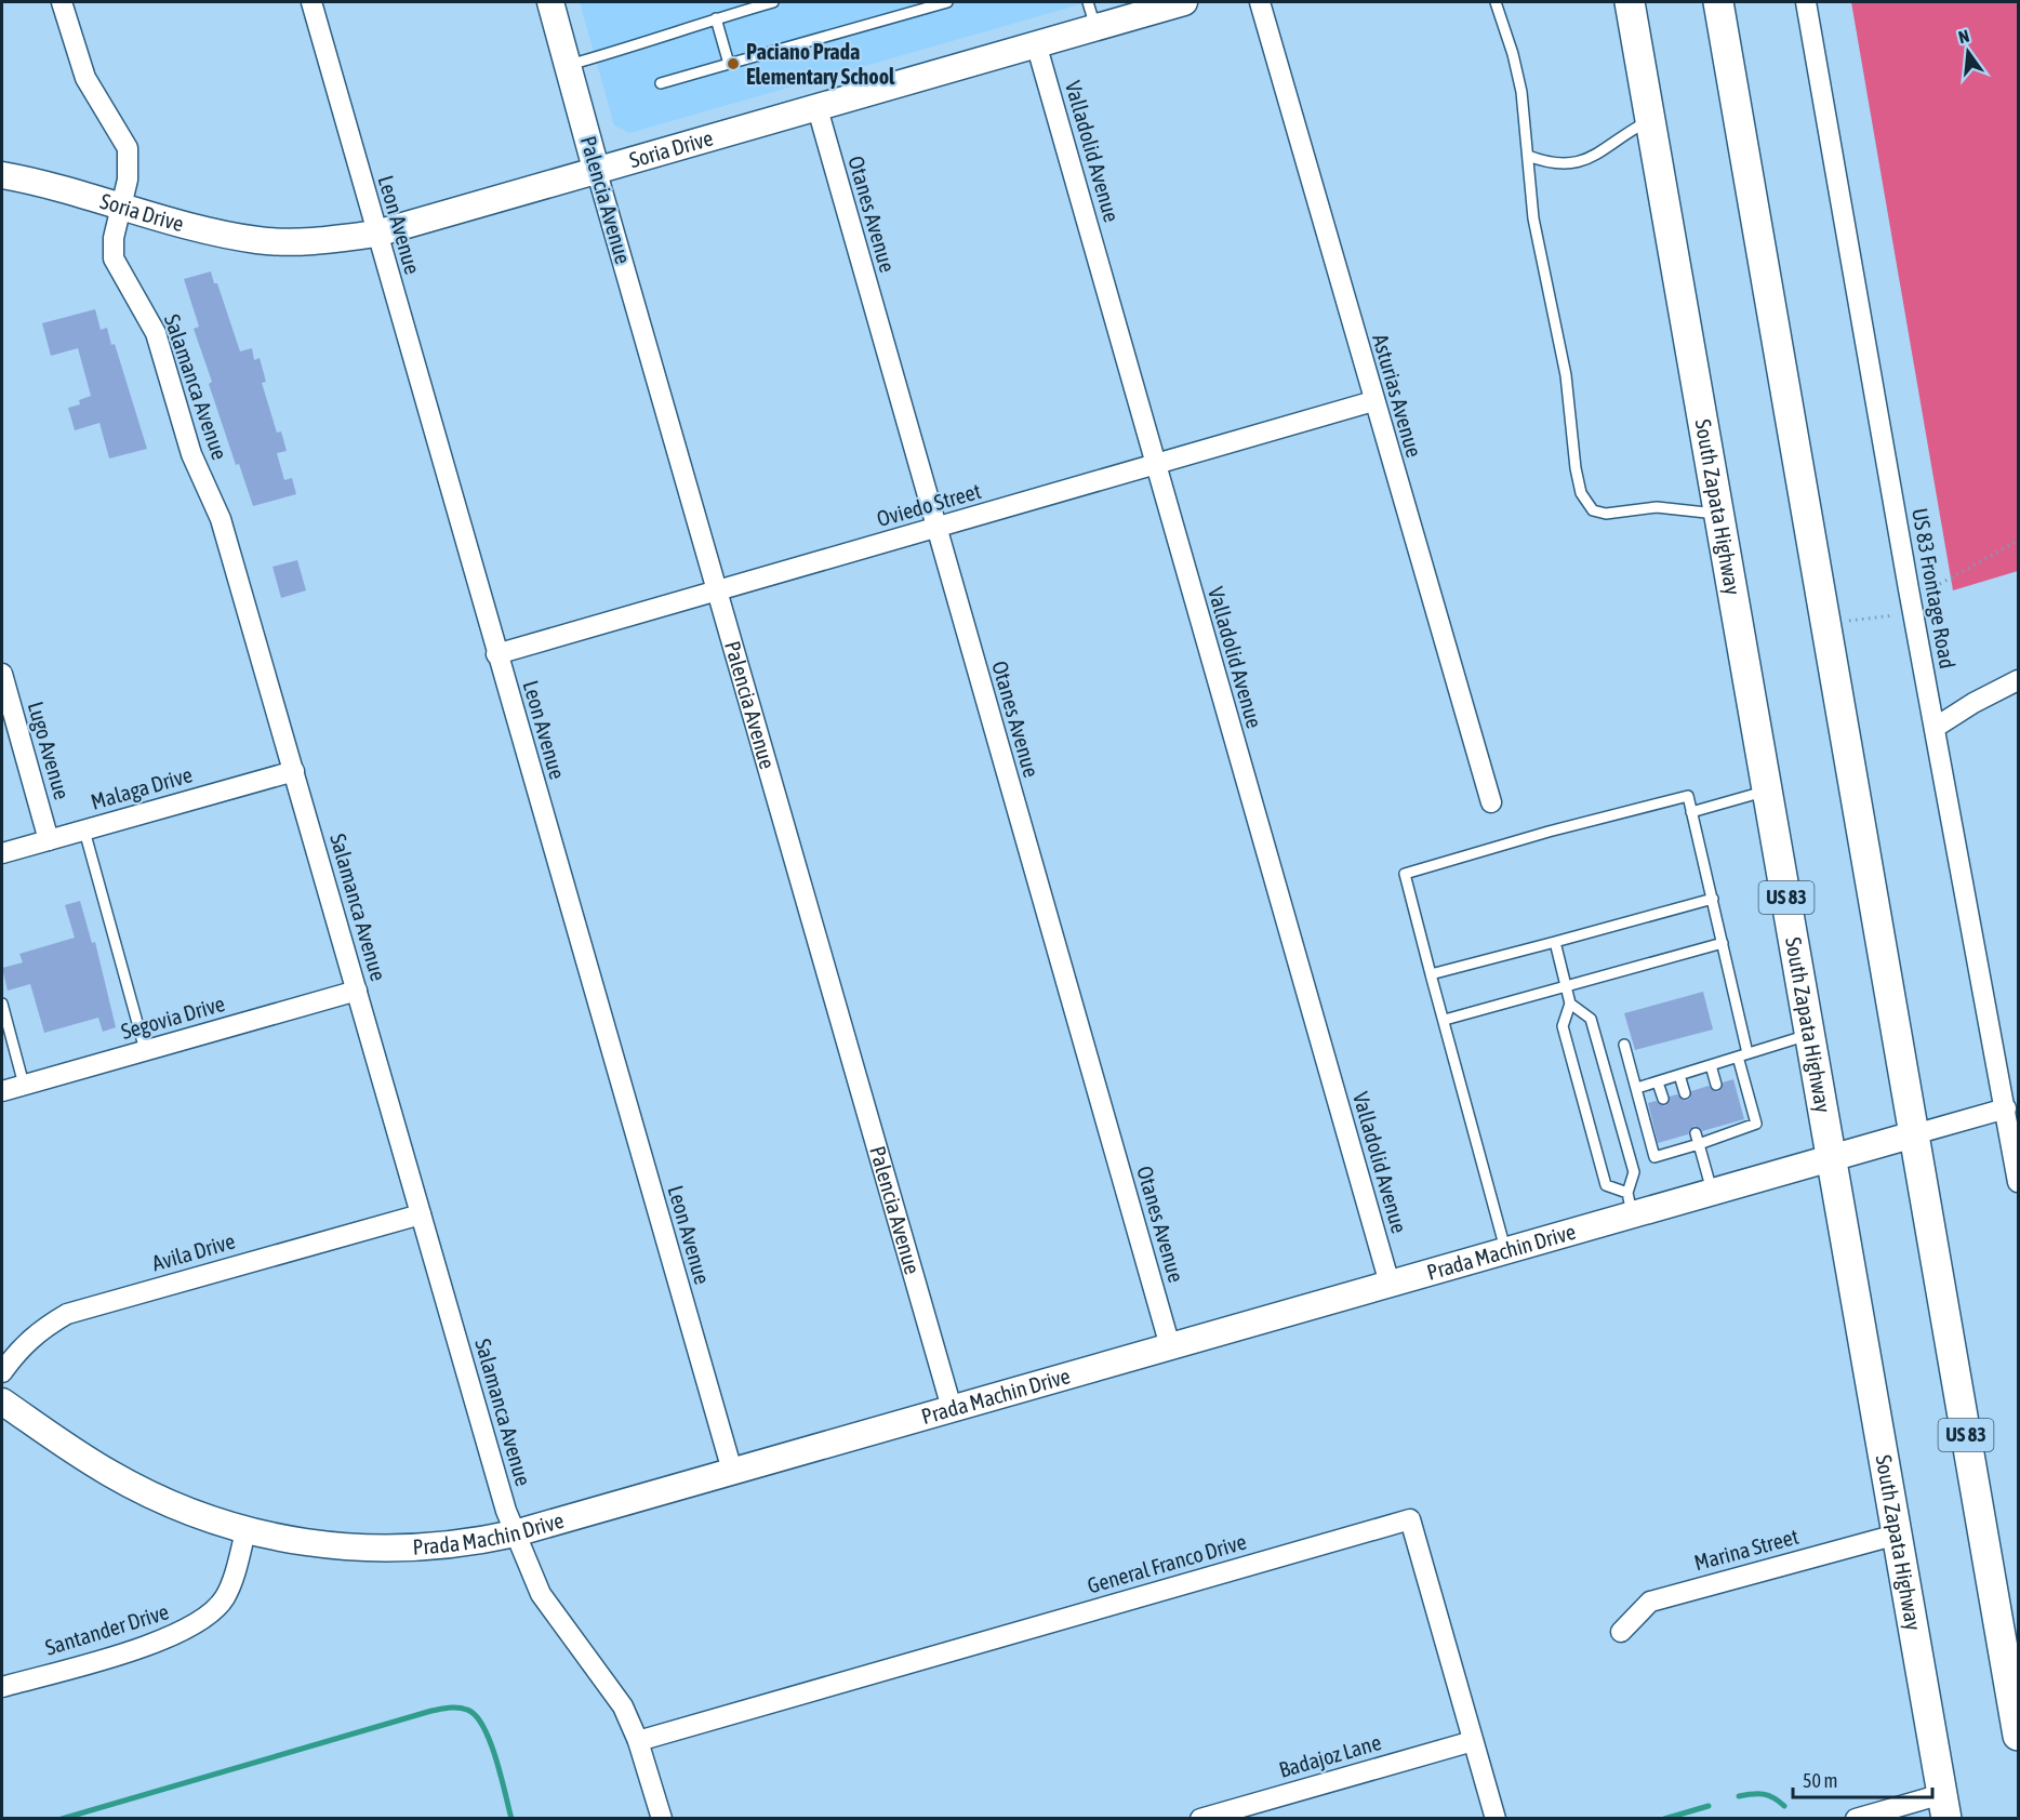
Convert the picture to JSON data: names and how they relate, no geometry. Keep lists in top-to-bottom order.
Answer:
{
  "streets": {
    "main road": ["South Zapata Highway", "US 83"],
    "street": [
      "Soria Drive",
      "Valladolid Avenue",
      "Palencia Avenue",
      "Otanes Avenue",
      "Leon Avenue",
      "Salamanca Avenue",
      "Asturias Avenue",
      "Oviedo Street",
      "US 83 Frontage Road",
      "Lugo Avenue",
      "Malaga Drive",
      "Segovia Drive",
      "Avila Drive",
      "Prada Machin Drive",
      "Marina Street",
      "General Franco Drive",
      "Santander Drive",
      "Badajoz Lane"
    ]
  },
  "crossings": [
    ["Soria Drive", "Valladolid Avenue"],
    ["Soria Drive", "Palencia Avenue"],
    ["Soria Drive", "Otanes Avenue"],
    ["Soria Drive", "Leon Avenue"],
    ["Soria Drive", "Salamanca Avenue"],
    ["Valladolid Avenue", "Oviedo Street"],
    ["Valladolid Avenue", "Prada Machin Drive"],
    ["Palencia Avenue", "Oviedo Street"],
    ["Palencia Avenue", "Prada Machin Drive"],
    ["Otanes Avenue", "Oviedo Street"],
    ["Otanes Avenue", "Prada Machin Drive"],
    ["Leon Avenue", "Oviedo Street"],
    ["Leon Avenue", "Prada Machin Drive"],
    ["Salamanca Avenue", "Malaga Drive"],
    ["Salamanca Avenue", "Segovia Drive"],
    ["Salamanca Avenue", "Avila Drive"],
    ["Salamanca Avenue", "Prada Machin Drive"],
    ["Salamanca Avenue", "General Franco Drive"],
    ["Asturias Avenue", "Oviedo Street"],
    ["South Zapata Highway", "Prada Machin Drive"],
    ["South Zapata Highway", "Marina Street"],
    ["US 83 Frontage Road", "Prada Machin Drive"],
    ["Lugo Avenue", "Malaga Drive"],
    ["US 83", "Prada Machin Drive"],
    ["Prada Machin Drive", "Santander Drive"],
    ["General Franco Drive", "Badajoz Lane"]
  ],
  "places": ["Paciano Prada Elementary School"],
  "scale_bar": "50 m",
  "north": "top"
}
